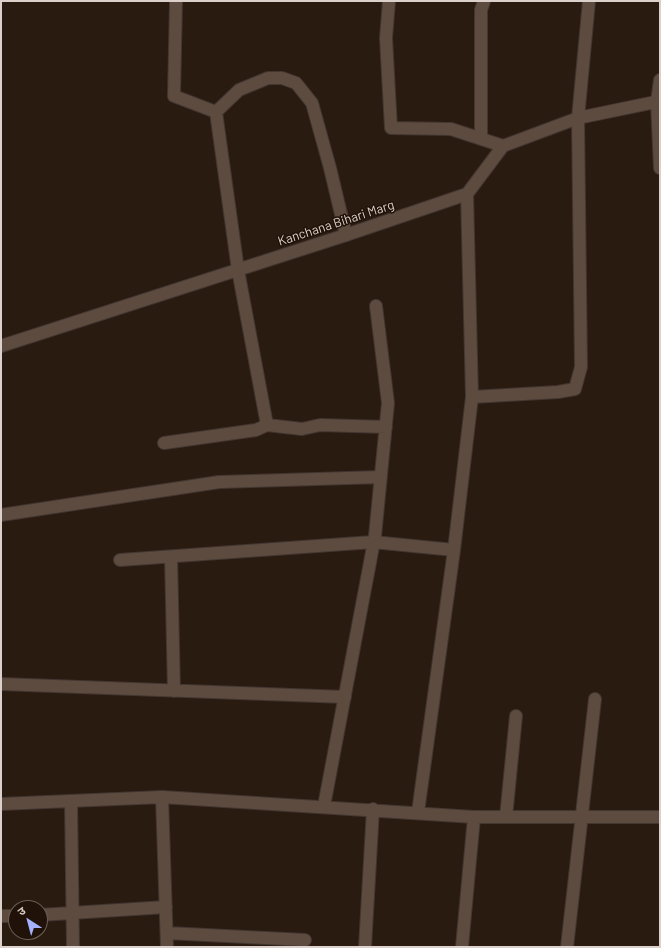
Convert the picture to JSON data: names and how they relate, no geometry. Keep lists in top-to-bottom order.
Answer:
{
  "streets": {
    "street": ["Kanchana Bihari Marg"]
  },
  "north": "top left"
}
